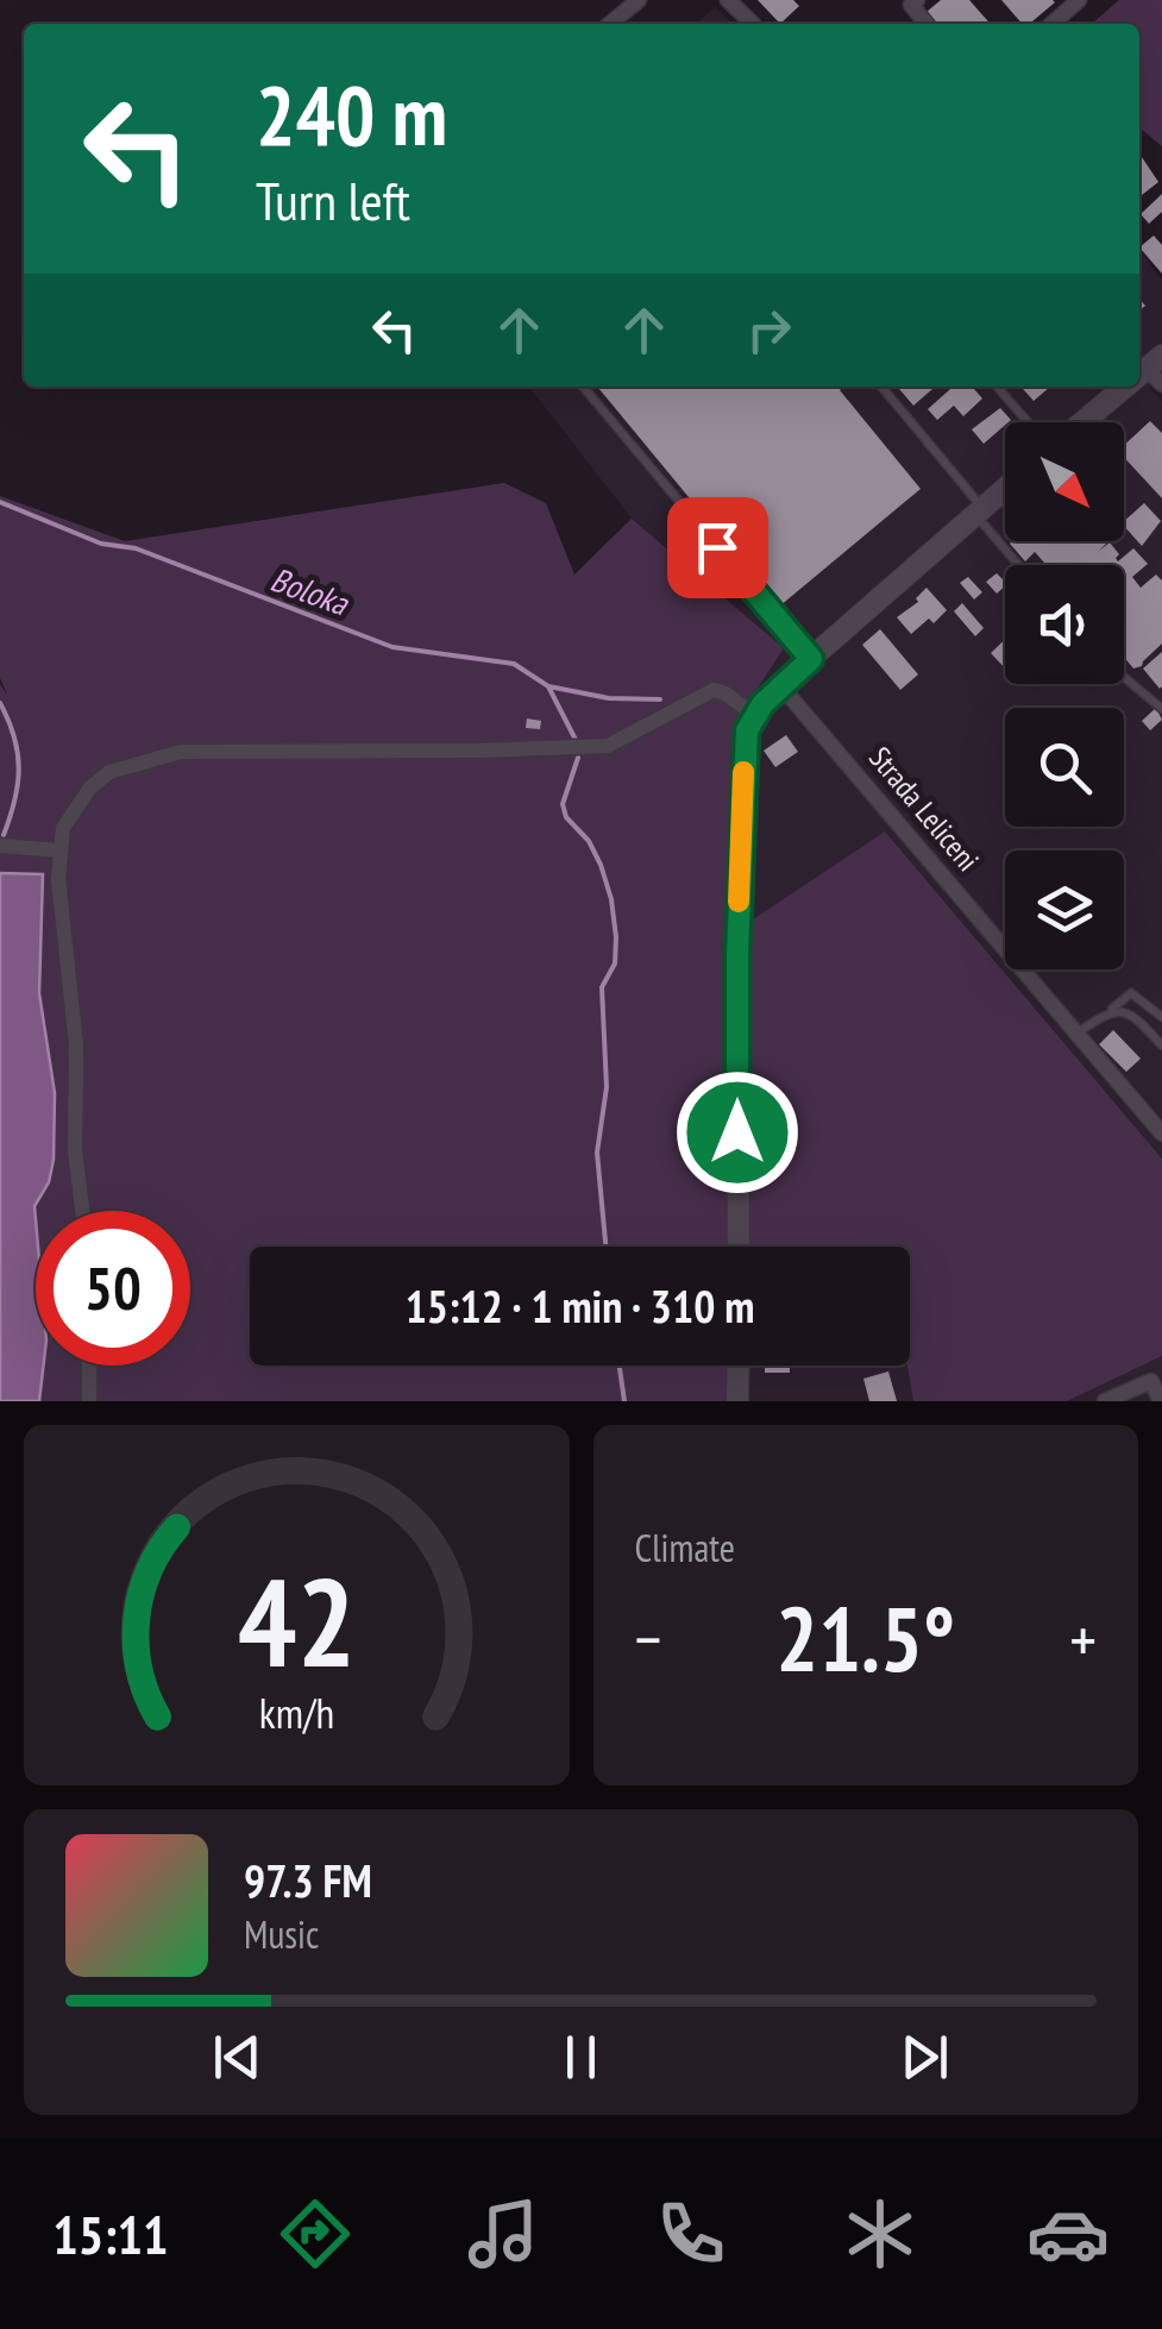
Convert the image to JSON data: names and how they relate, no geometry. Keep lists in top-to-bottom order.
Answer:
{
  "streets": {
    "street": ["Strada Leliceni"]
  },
  "water": ["Boloka"],
  "north": "bottom right",
  "page": {
    "turn": ["240 m", "Turn left"],
    "limit": "50",
    "trip": "15:12 · 1 min · 310 m",
    "tile": "Climate",
    "heat": ["−", "21.5°", "+"],
    "song": ["97.3 FM", "Music"],
    "tabs": "15:11",
    "gauge": ["42", "km/h"]
  }
}
